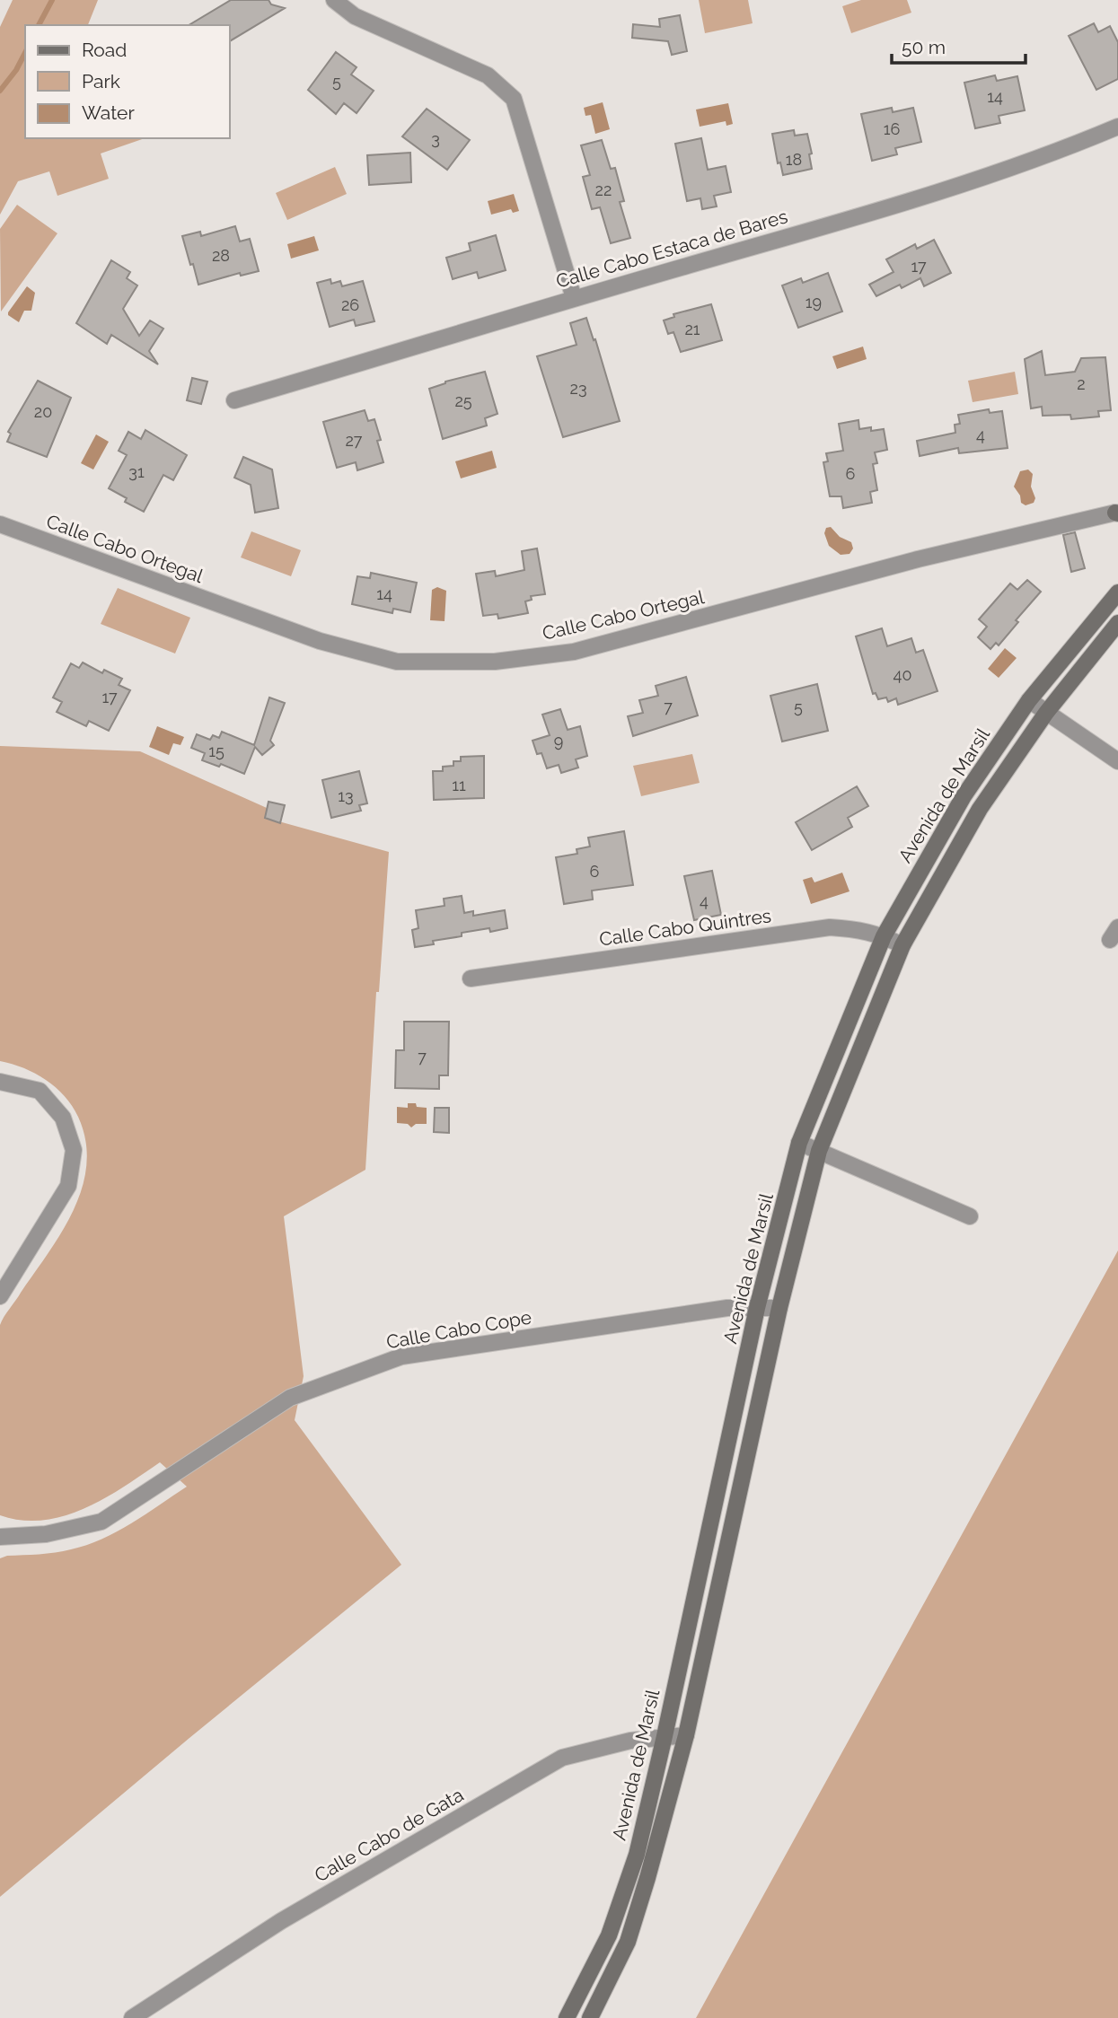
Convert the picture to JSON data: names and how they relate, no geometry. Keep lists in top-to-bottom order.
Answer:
{
  "streets": {
    "street": [
      "Calle Cabo Estaca de Bares",
      "Calle Cabo Ortegal",
      "Avenida de Marsil",
      "Calle Cabo Quintres",
      "Calle Cabo Cope",
      "Calle Cabo de Gata"
    ]
  },
  "crossings": [
    ["Avenida de Marsil", "Calle Cabo Quintres"],
    ["Avenida de Marsil", "Calle Cabo Cope"],
    ["Avenida de Marsil", "Calle Cabo de Gata"]
  ],
  "house_numbers": [
    "5",
    "14",
    "16",
    "3",
    "18",
    "22",
    "28",
    "17",
    "19",
    "26",
    "21",
    "2",
    "23",
    "25",
    "20",
    "4",
    "27",
    "31",
    "6",
    "14",
    "40",
    "17",
    "7",
    "5",
    "9",
    "15",
    "11",
    "13",
    "6",
    "4",
    "7"
  ],
  "legend": ["Road", "Park", "Water"],
  "scale_bar": "50 m"
}
